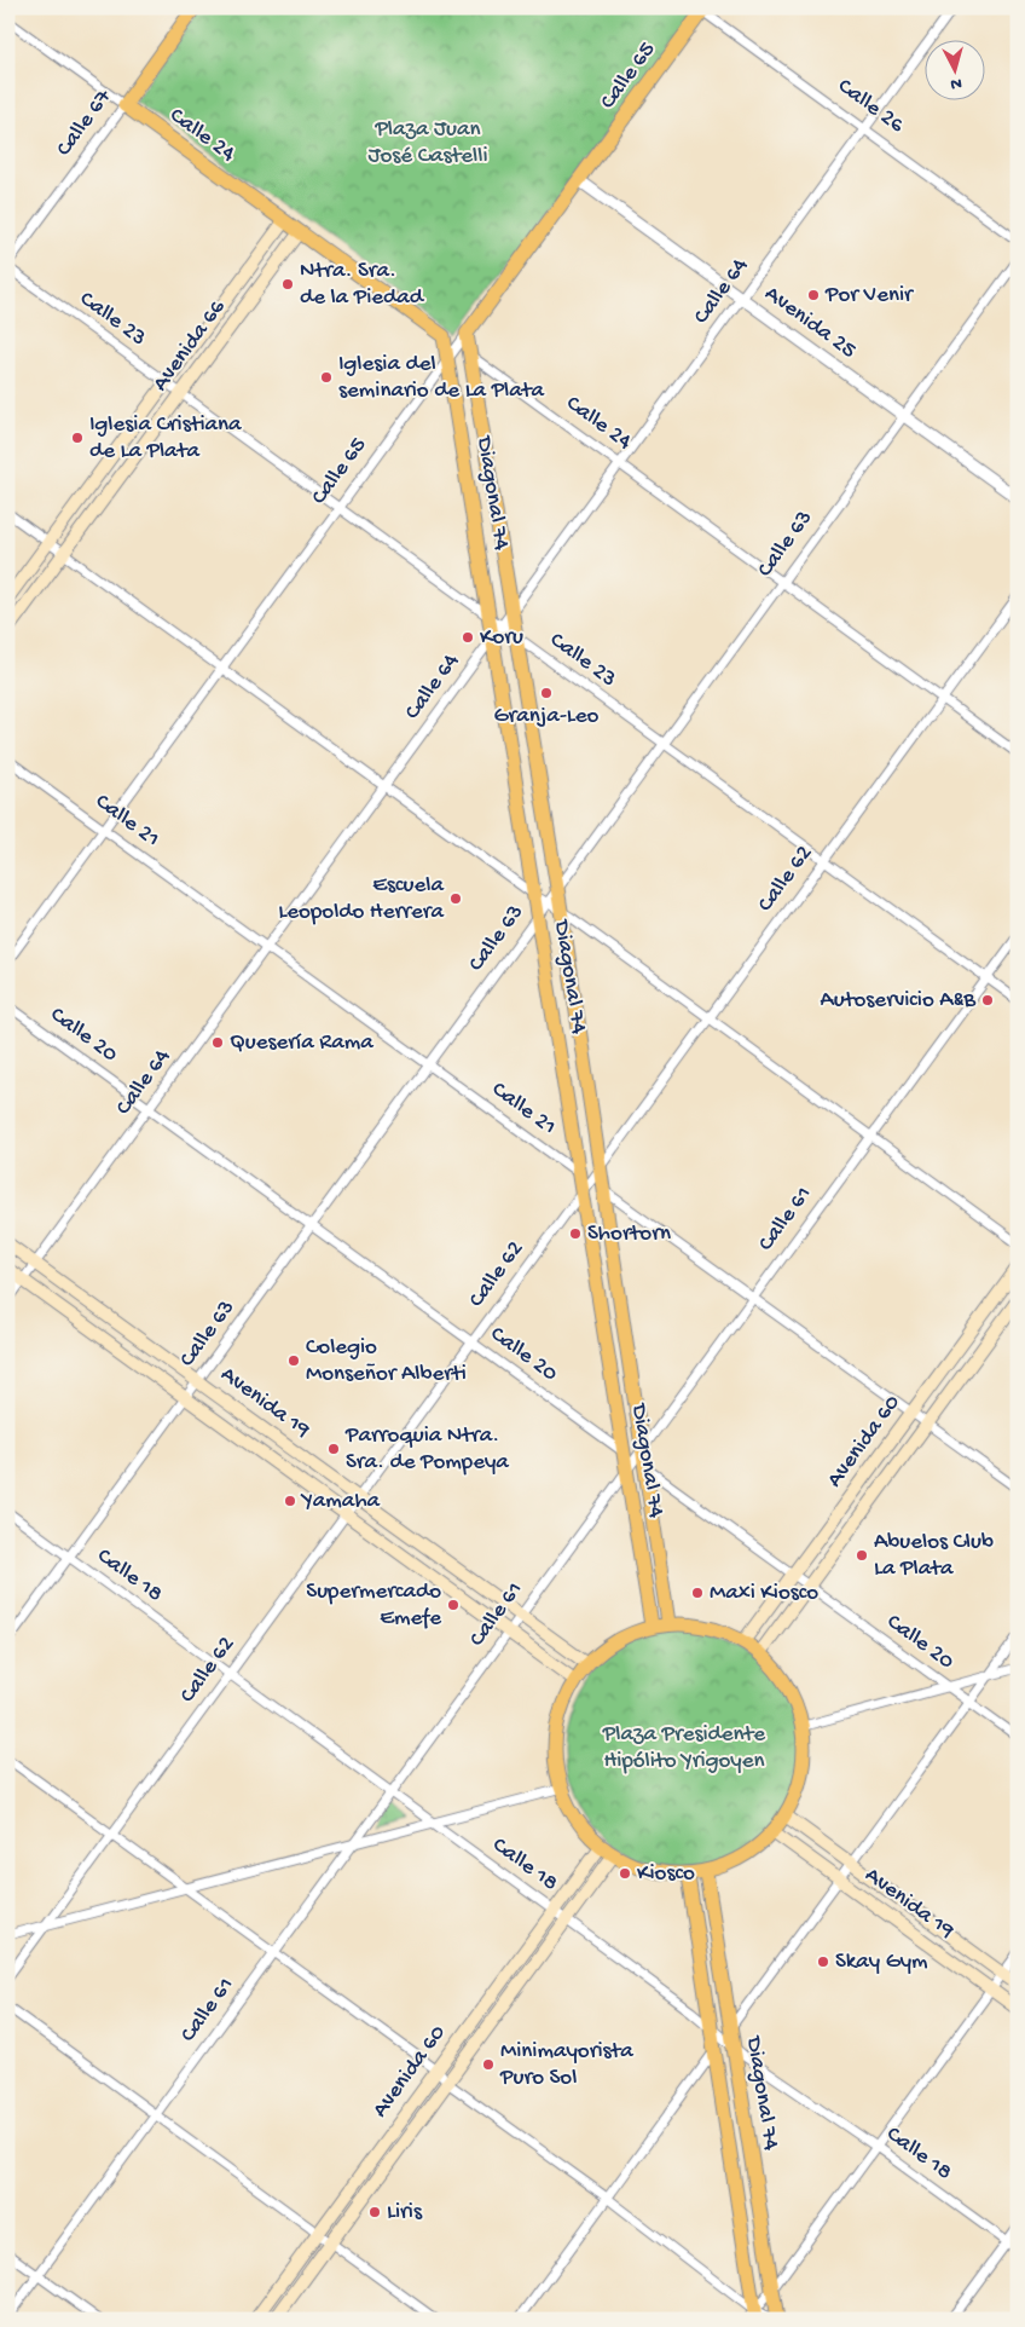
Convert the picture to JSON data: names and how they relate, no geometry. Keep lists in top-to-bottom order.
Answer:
{
  "streets": {
    "main road": [
      "Calle 65",
      "Calle 67",
      "Calle 24",
      "Avenida 66",
      "Diagonal 74",
      "Avenida 19",
      "Avenida 60"
    ],
    "street": [
      "Calle 26",
      "Calle 64",
      "Calle 23",
      "Avenida 25",
      "Calle 63",
      "Calle 21",
      "Calle 62",
      "Calle 20",
      "Calle 61",
      "Calle 18"
    ]
  },
  "crossings": [
    ["Calle 65", "Calle 26"],
    ["Calle 65", "Calle 24"],
    ["Calle 65", "Calle 23"],
    ["Calle 65", "Avenida 25"],
    ["Calle 65", "Diagonal 74"],
    ["Calle 65", "Calle 21"],
    ["Calle 26", "Calle 64"],
    ["Calle 67", "Calle 24"],
    ["Calle 67", "Calle 23"],
    ["Calle 24", "Calle 64"],
    ["Calle 24", "Avenida 66"],
    ["Calle 24", "Diagonal 74"],
    ["Calle 24", "Calle 63"],
    ["Calle 24", "Calle 62"],
    ["Calle 64", "Calle 23"],
    ["Calle 64", "Avenida 25"],
    ["Calle 64", "Diagonal 74"],
    ["Calle 64", "Calle 21"],
    ["Calle 64", "Calle 20"],
    ["Calle 64", "Avenida 19"],
    ["Calle 23", "Avenida 66"],
    ["Calle 23", "Diagonal 74"],
    ["Calle 23", "Calle 63"],
    ["Calle 23", "Calle 62"],
    ["Calle 23", "Calle 61"],
    ["Avenida 25", "Calle 63"],
    ["Diagonal 74", "Calle 63"],
    ["Diagonal 74", "Calle 21"],
    ["Diagonal 74", "Calle 62"],
    ["Diagonal 74", "Calle 20"],
    ["Diagonal 74", "Calle 61"],
    ["Diagonal 74", "Calle 18"],
    ["Calle 63", "Calle 21"],
    ["Calle 63", "Calle 20"],
    ["Calle 63", "Avenida 19"],
    ["Calle 63", "Calle 18"],
    ["Calle 21", "Calle 62"],
    ["Calle 21", "Calle 61"],
    ["Calle 21", "Avenida 60"],
    ["Calle 62", "Calle 20"],
    ["Calle 62", "Avenida 19"],
    ["Calle 62", "Calle 18"],
    ["Calle 20", "Calle 61"],
    ["Calle 20", "Avenida 60"],
    ["Calle 61", "Avenida 19"],
    ["Calle 61", "Calle 18"],
    ["Avenida 60", "Calle 18"]
  ],
  "parks": ["Plaza Juan José Castelli", "Plaza Presidente Hipólito Yrigoyen"],
  "places": [
    "Ntra. Sra. de la Piedad",
    "Por Venir",
    "Iglesia del seminario de La Plata",
    "Iglesia Cristiana de La Plata",
    "Koru",
    "Granja-Leo",
    "Escuela Leopoldo Herrera",
    "Autoservicio A&B",
    "Quesería Rama",
    "Shortorn",
    "Colegio Monseñor Alberti",
    "Parroquia Ntra. Sra. de Pompeya",
    "Yamaha",
    "Abuelos Club La Plata",
    "Maxi Kiosco",
    "Supermercado Emefe",
    "Kiosco",
    "Skay Gym",
    "Minimayorista Puro Sol",
    "Liris"
  ],
  "north": "bottom"
}
